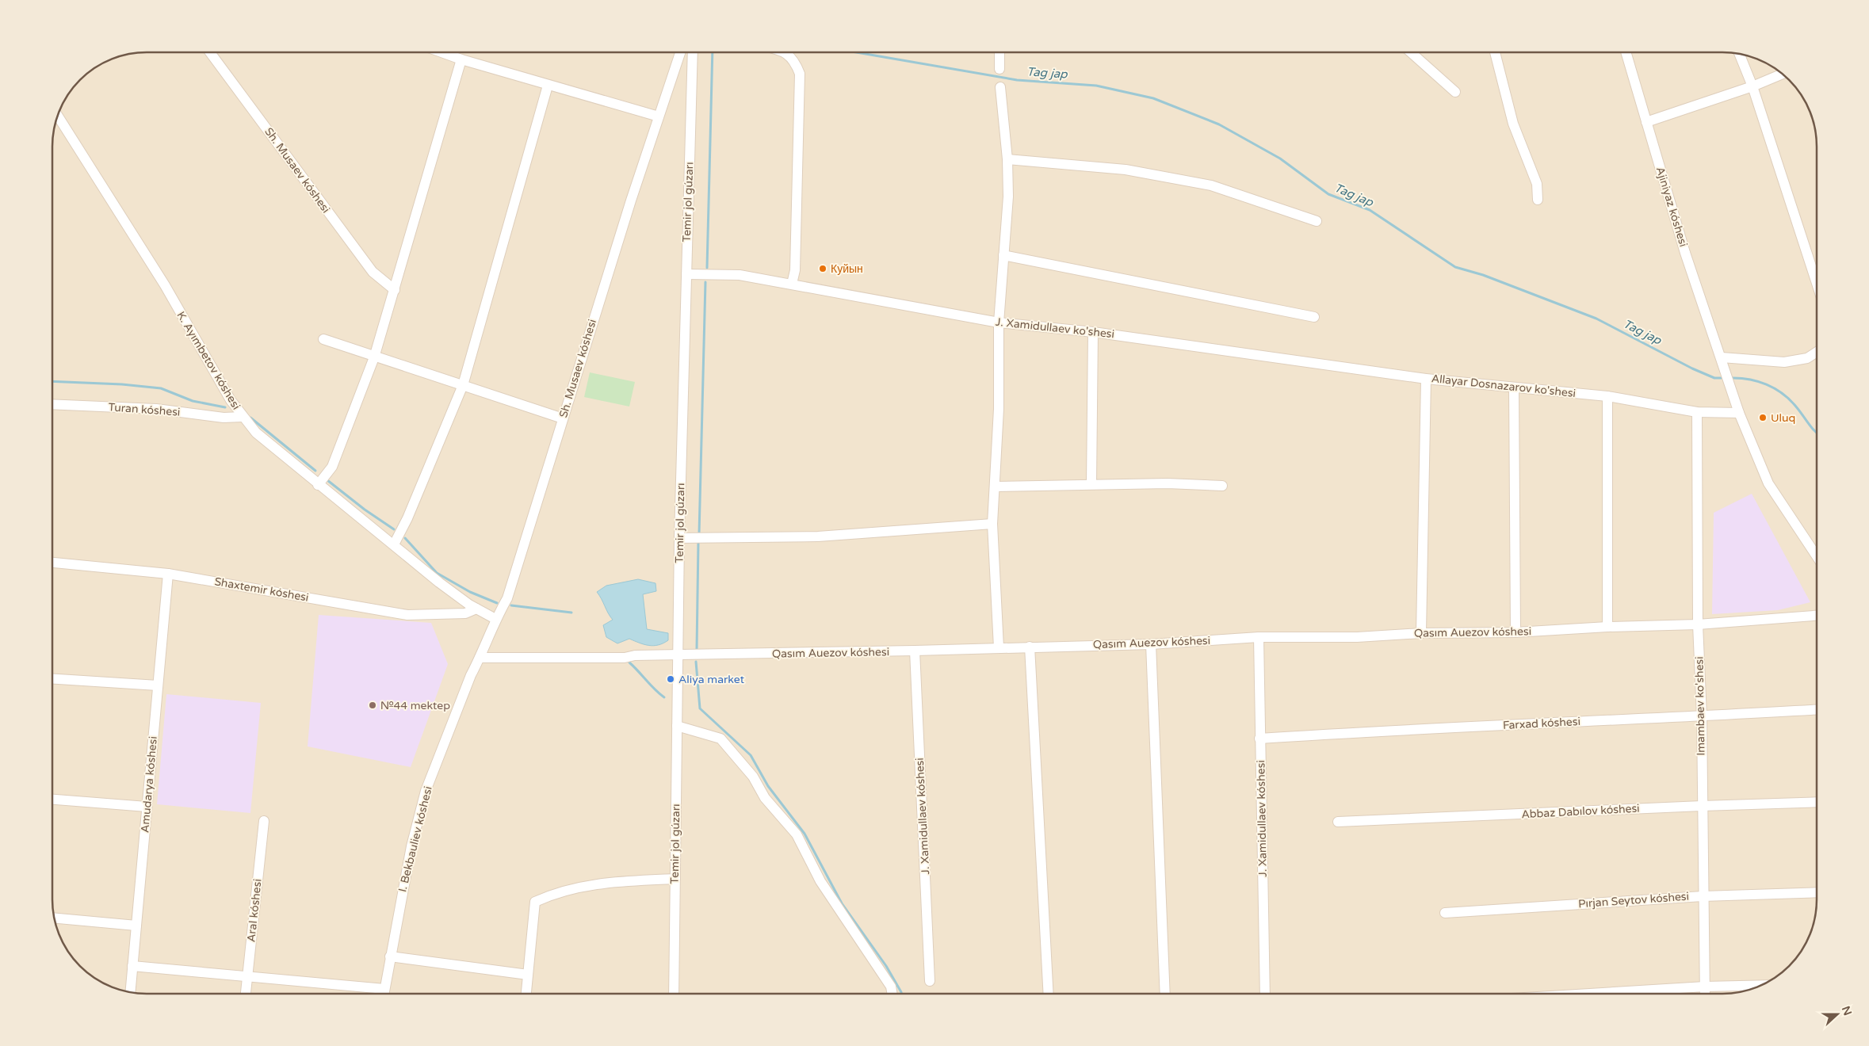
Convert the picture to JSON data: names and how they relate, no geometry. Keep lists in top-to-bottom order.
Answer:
{
  "streets": {
    "street": [
      "Sh. Musaev kóshesi",
      "Temir jol gúzarı",
      "Ajiniyaz kóshesi",
      "J. Xamidullaev ko'shesi",
      "K. Ayımbetov kóshesi",
      "Allayar Dosnazarov ko'shesi",
      "Turan kóshesi",
      "Shaxtemir kóshesi",
      "Qasım Auezov kóshesi",
      "Imambaev ko'shesi",
      "Farxad kóshesi",
      "Amudarya kóshesi",
      "Abbaz Dabılov kóshesi",
      "J. Xamidullaev kóshesi",
      "I. Bekbauliev kóshesi",
      "Pırjan Seytov kóshesi",
      "Aral kóshesi"
    ]
  },
  "crossings": [
    ["Sh. Musaev kóshesi", "K. Ayımbetov kóshesi"],
    ["Sh. Musaev kóshesi", "I. Bekbauliev kóshesi"],
    ["Temir jol gúzarı", "J. Xamidullaev ko'shesi"],
    ["Temir jol gúzarı", "Qasım Auezov kóshesi"],
    ["Ajiniyaz kóshesi", "Allayar Dosnazarov ko'shesi"],
    ["J. Xamidullaev ko'shesi", "Allayar Dosnazarov ko'shesi"],
    ["K. Ayımbetov kóshesi", "Turan kóshesi"],
    ["K. Ayımbetov kóshesi", "Shaxtemir kóshesi"],
    ["K. Ayımbetov kóshesi", "I. Bekbauliev kóshesi"],
    ["Allayar Dosnazarov ko'shesi", "Qasım Auezov kóshesi"],
    ["Allayar Dosnazarov ko'shesi", "Imambaev ko'shesi"],
    ["Shaxtemir kóshesi", "Amudarya kóshesi"],
    ["Qasım Auezov kóshesi", "Imambaev ko'shesi"],
    ["Qasım Auezov kóshesi", "J. Xamidullaev kóshesi"],
    ["Qasım Auezov kóshesi", "I. Bekbauliev kóshesi"],
    ["Imambaev ko'shesi", "Farxad kóshesi"],
    ["Imambaev ko'shesi", "Abbaz Dabılov kóshesi"],
    ["Imambaev ko'shesi", "Pırjan Seytov kóshesi"],
    ["Farxad kóshesi", "J. Xamidullaev kóshesi"]
  ],
  "water": ["Tag jap"],
  "places": [
    "Куйын",
    "Uluq",
    "Aliya market",
    "№44 mektep"
  ],
  "north": "right"
}
